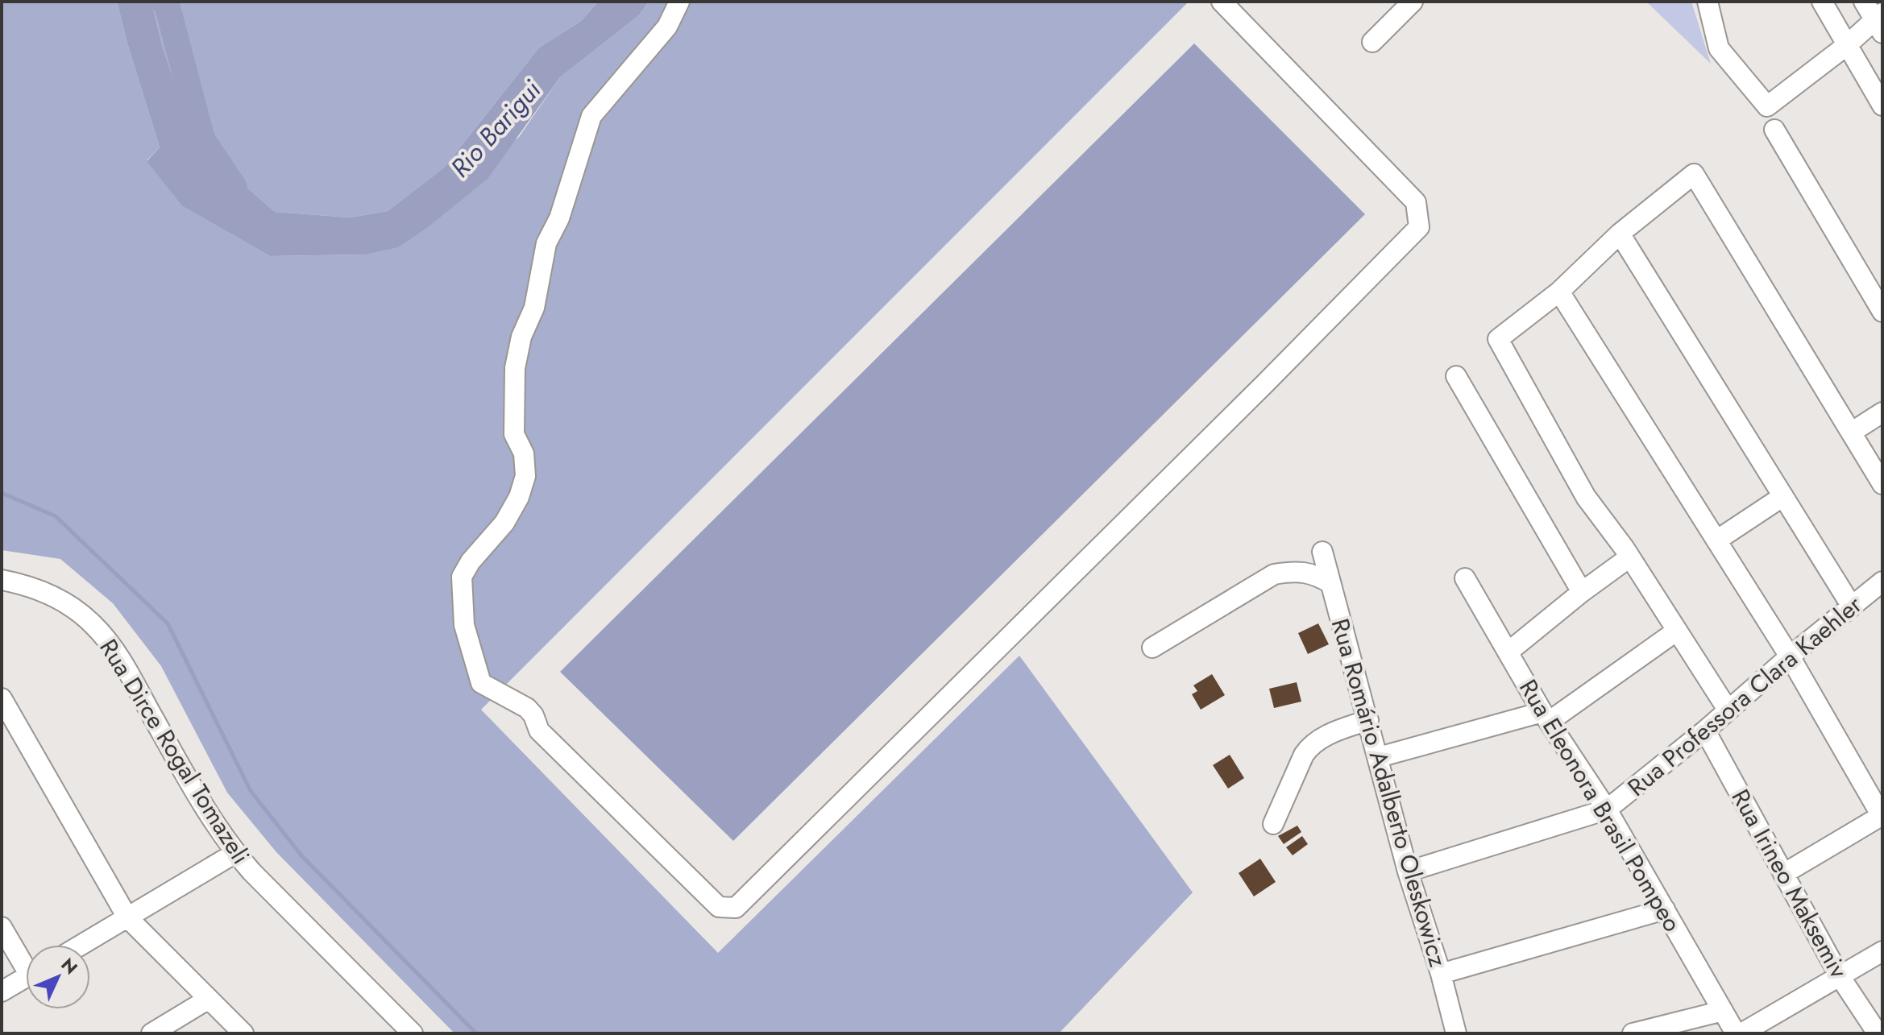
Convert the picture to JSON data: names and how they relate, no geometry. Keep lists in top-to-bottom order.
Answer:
{
  "streets": {
    "street": [
      "Rua Professora Clara Kaehler",
      "Rua Dirce Rogal Tomazeli",
      "Rua Romário Adalberto Oleskowicz",
      "Rua Eleonora Brasil Pompeo",
      "Rua Irineo Maksemiv"
    ]
  },
  "crossings": [
    ["Rua Professora Clara Kaehler", "Rua Eleonora Brasil Pompeo"],
    ["Rua Professora Clara Kaehler", "Rua Irineo Maksemiv"]
  ],
  "water": ["Rio Barigui"],
  "north": "top right"
}
